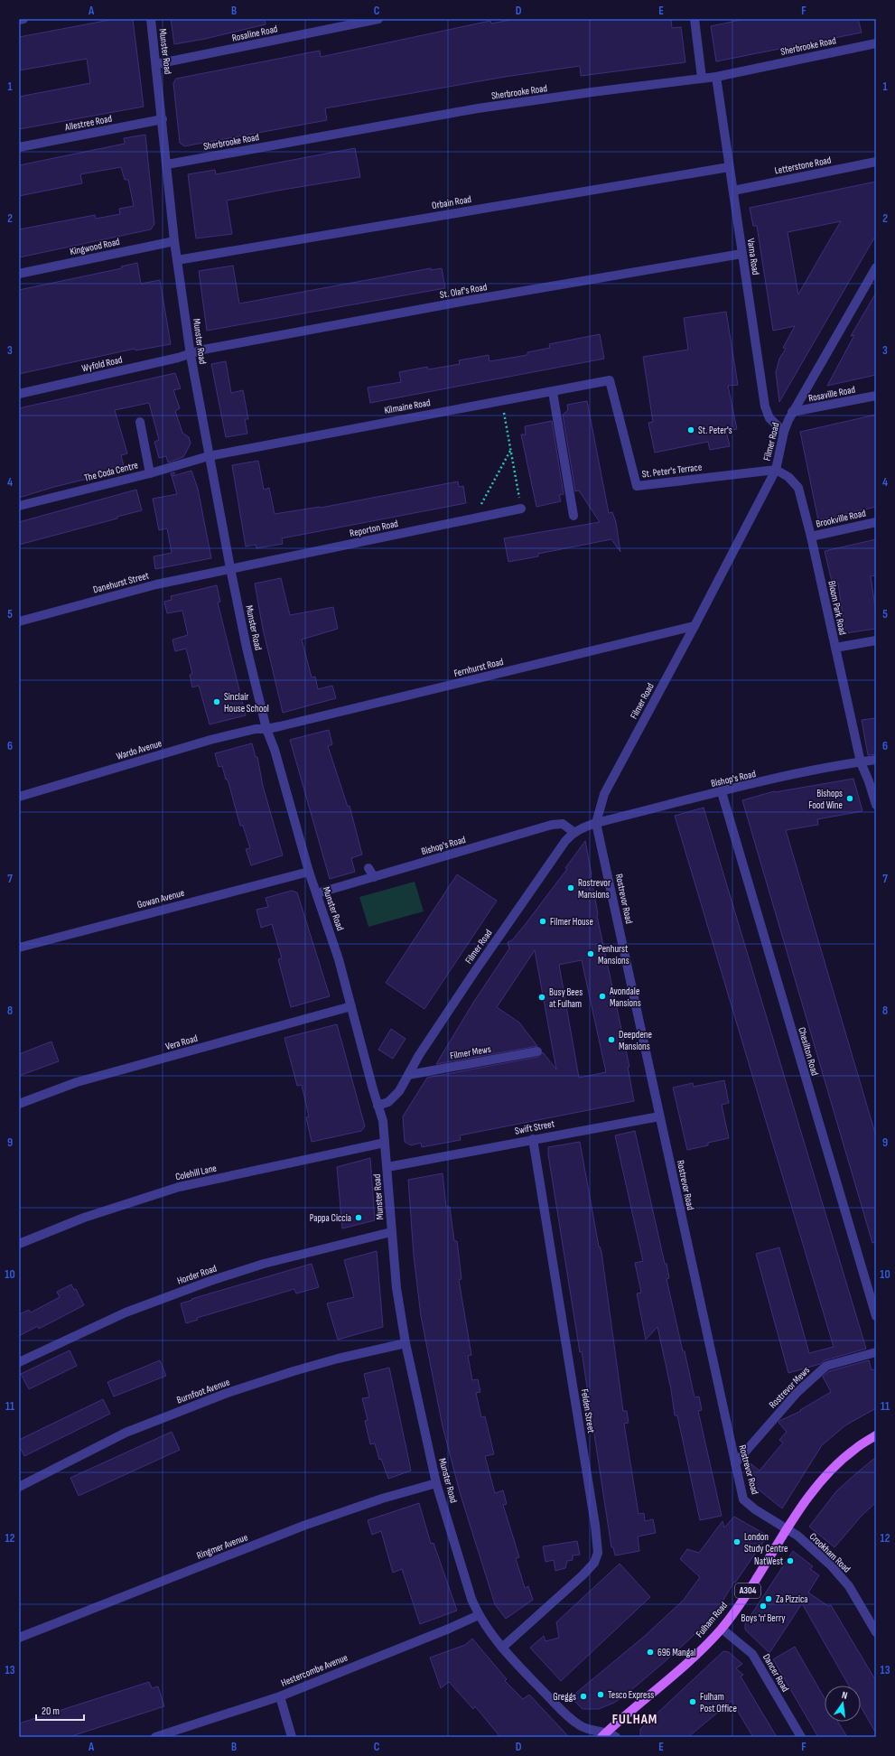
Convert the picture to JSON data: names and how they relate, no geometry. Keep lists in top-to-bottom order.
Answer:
{
  "streets": {
    "main road": ["A304", "Fulham Road"],
    "street": [
      "Rosaline Road",
      "Sherbrooke Road",
      "Munster Road",
      "Allestree Road",
      "Letterstone Road",
      "Orbain Road",
      "Kingwood Road",
      "Varna Road",
      "St. Olaf's Road",
      "Wyfold Road",
      "Rosaville Road",
      "Kilmaine Road",
      "Filmer Road",
      "St. Peter's Terrace",
      "The Coda Centre",
      "Brookville Road",
      "Reporton Road",
      "Danehurst Street",
      "Bloom Park Road",
      "Fernhurst Road",
      "Wardo Avenue",
      "Bishop's Road",
      "Gowan Avenue",
      "Rostrevor Road",
      "Vera Road",
      "Chesilton Road",
      "Filmer Mews",
      "Swift Street",
      "Colehill Lane",
      "Horder Road",
      "Rostrevor Mews",
      "Burnfoot Avenue",
      "Felden Street",
      "Ringmer Avenue",
      "Crookham Road",
      "Hestercombe Avenue",
      "Dancer Road"
    ]
  },
  "crossings": [
    ["Rosaline Road", "Munster Road"],
    ["Sherbrooke Road", "Munster Road"],
    ["Sherbrooke Road", "Varna Road"],
    ["Munster Road", "Allestree Road"],
    ["Munster Road", "Orbain Road"],
    ["Munster Road", "Kingwood Road"],
    ["Munster Road", "St. Olaf's Road"],
    ["Munster Road", "Wyfold Road"],
    ["Munster Road", "Kilmaine Road"],
    ["Munster Road", "Filmer Road"],
    ["Munster Road", "The Coda Centre"],
    ["Munster Road", "Reporton Road"],
    ["Munster Road", "Danehurst Street"],
    ["Munster Road", "Fernhurst Road"],
    ["Munster Road", "Wardo Avenue"],
    ["Munster Road", "Bishop's Road"],
    ["Munster Road", "Gowan Avenue"],
    ["Munster Road", "Vera Road"],
    ["Munster Road", "Swift Street"],
    ["Munster Road", "Colehill Lane"],
    ["Munster Road", "Horder Road"],
    ["Munster Road", "Burnfoot Avenue"],
    ["Munster Road", "Felden Street"],
    ["Munster Road", "Ringmer Avenue"],
    ["Munster Road", "Fulham Road"],
    ["Munster Road", "Hestercombe Avenue"],
    ["Letterstone Road", "Varna Road"],
    ["Orbain Road", "Varna Road"],
    ["Varna Road", "St. Olaf's Road"],
    ["Varna Road", "Filmer Road"],
    ["St. Olaf's Road", "Wyfold Road"],
    ["Rosaville Road", "Filmer Road"],
    ["Kilmaine Road", "St. Peter's Terrace"],
    ["Kilmaine Road", "The Coda Centre"],
    ["Filmer Road", "St. Peter's Terrace"],
    ["Filmer Road", "Bloom Park Road"],
    ["Filmer Road", "Fernhurst Road"],
    ["Filmer Road", "Bishop's Road"],
    ["Filmer Road", "Rostrevor Road"],
    ["Filmer Road", "Filmer Mews"],
    ["St. Peter's Terrace", "Bloom Park Road"],
    ["Brookville Road", "Bloom Park Road"],
    ["Reporton Road", "Danehurst Street"],
    ["Bloom Park Road", "Bishop's Road"],
    ["Fernhurst Road", "Wardo Avenue"],
    ["Bishop's Road", "Rostrevor Road"],
    ["Bishop's Road", "Chesilton Road"],
    ["Rostrevor Road", "Swift Street"],
    ["Rostrevor Road", "Rostrevor Mews"],
    ["Rostrevor Road", "Crookham Road"],
    ["Rostrevor Road", "Fulham Road"],
    ["Swift Street", "Felden Street"],
    ["Crookham Road", "Fulham Road"],
    ["Fulham Road", "Dancer Road"]
  ],
  "districts": ["FULHAM"],
  "places": [
    "St. Peter's",
    "Sinclair House School",
    "Bishops Food Wine",
    "Rostrevor Mansions",
    "Filmer House",
    "Penhurst Mansions",
    "Avondale Mansions",
    "Busy Bees at Fulham",
    "Deepdene Mansions",
    "Pappa Ciccia",
    "London Study Centre",
    "NatWest",
    "Za Pizzica",
    "Boys 'n' Berry",
    "696 Mangal",
    "Tesco Express",
    "Greggs",
    "Fulham Post Office"
  ],
  "scale_bar": "20 m",
  "north": "top",
  "grid": {
    "columns": [
      "A",
      "B",
      "C",
      "D",
      "E",
      "F"
    ],
    "rows": [
      "1",
      "2",
      "3",
      "4",
      "5",
      "6",
      "7",
      "8",
      "9",
      "10",
      "11",
      "12",
      "13"
    ]
  }
}
